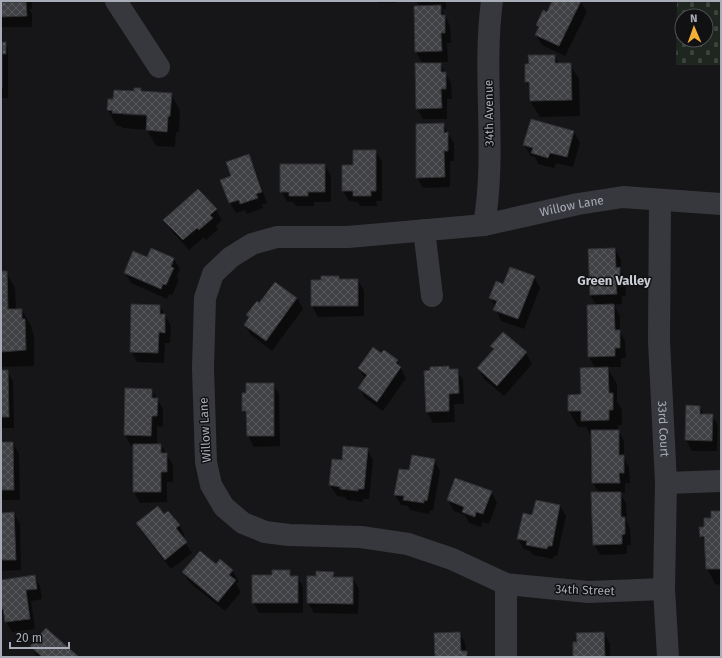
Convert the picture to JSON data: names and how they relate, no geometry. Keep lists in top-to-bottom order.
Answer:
{
  "streets": {
    "street": [
      "34th Avenue",
      "Willow Lane",
      "33rd Court",
      "34th Street"
    ]
  },
  "crossings": [
    ["34th Avenue", "Willow Lane"],
    ["Willow Lane", "33rd Court"],
    ["Willow Lane", "34th Street"],
    ["33rd Court", "34th Street"]
  ],
  "districts": ["Green Valley"],
  "scale_bar": "20 m",
  "north": "top"
}
